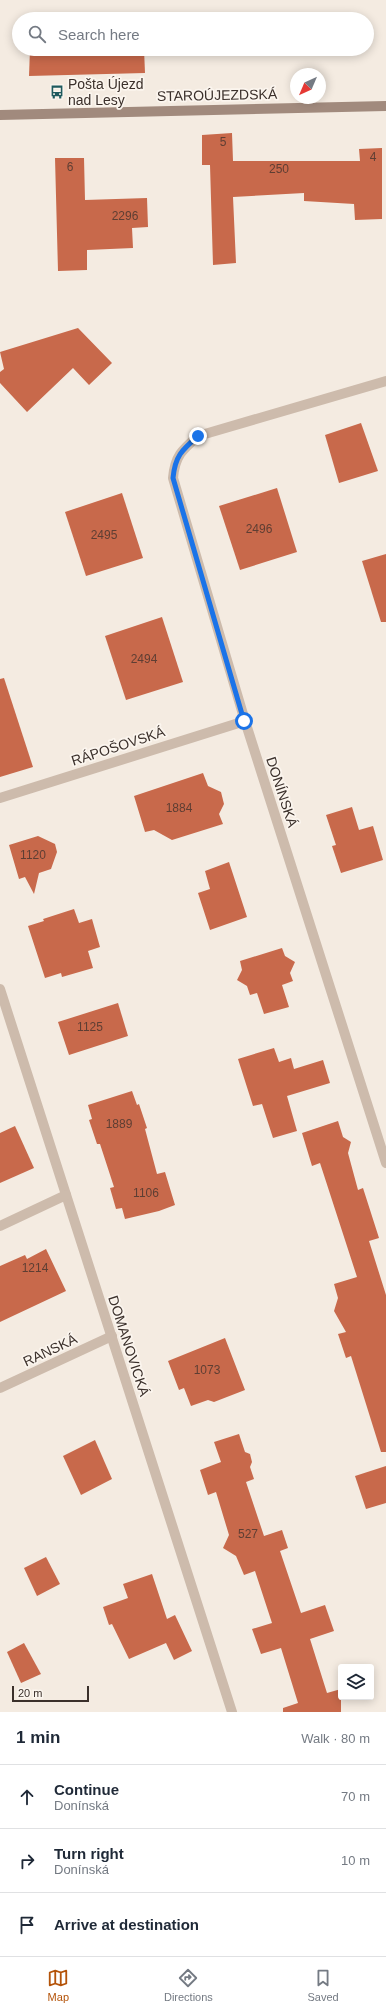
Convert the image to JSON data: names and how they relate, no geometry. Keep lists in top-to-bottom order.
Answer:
{
  "streets": {
    "street": [
      "STAROÚJEZDSKÁ",
      "RÁPOŠOVSKÁ",
      "DONÍNSKÁ",
      "DOMANOVICKÁ",
      "RANSKÁ"
    ]
  },
  "crossings": [
    ["RÁPOŠOVSKÁ", "DONÍNSKÁ"],
    ["DOMANOVICKÁ", "RANSKÁ"]
  ],
  "places": {
    "bus stop": ["Pošta Újezd nad Lesy"]
  },
  "house_numbers": [
    "5",
    "4",
    "6",
    "250",
    "2296",
    "2496",
    "2495",
    "2494",
    "1884",
    "1120",
    "1125",
    "1889",
    "1106",
    "1214",
    "1073",
    "527"
  ],
  "scale_bar": "20 m",
  "north": "bottom left",
  "page": {
    "search": "Search here",
    "scale": "20 m",
    "heading": ["1 min", "Walk · 80 m"],
    "list": [
      ["Continue", "Donínská", "70 m"],
      ["Turn right", "Donínská", "10 m"],
      "Arrive at destination"
    ],
    "nav": ["Map", "Directions", "Saved"]
  }
}
